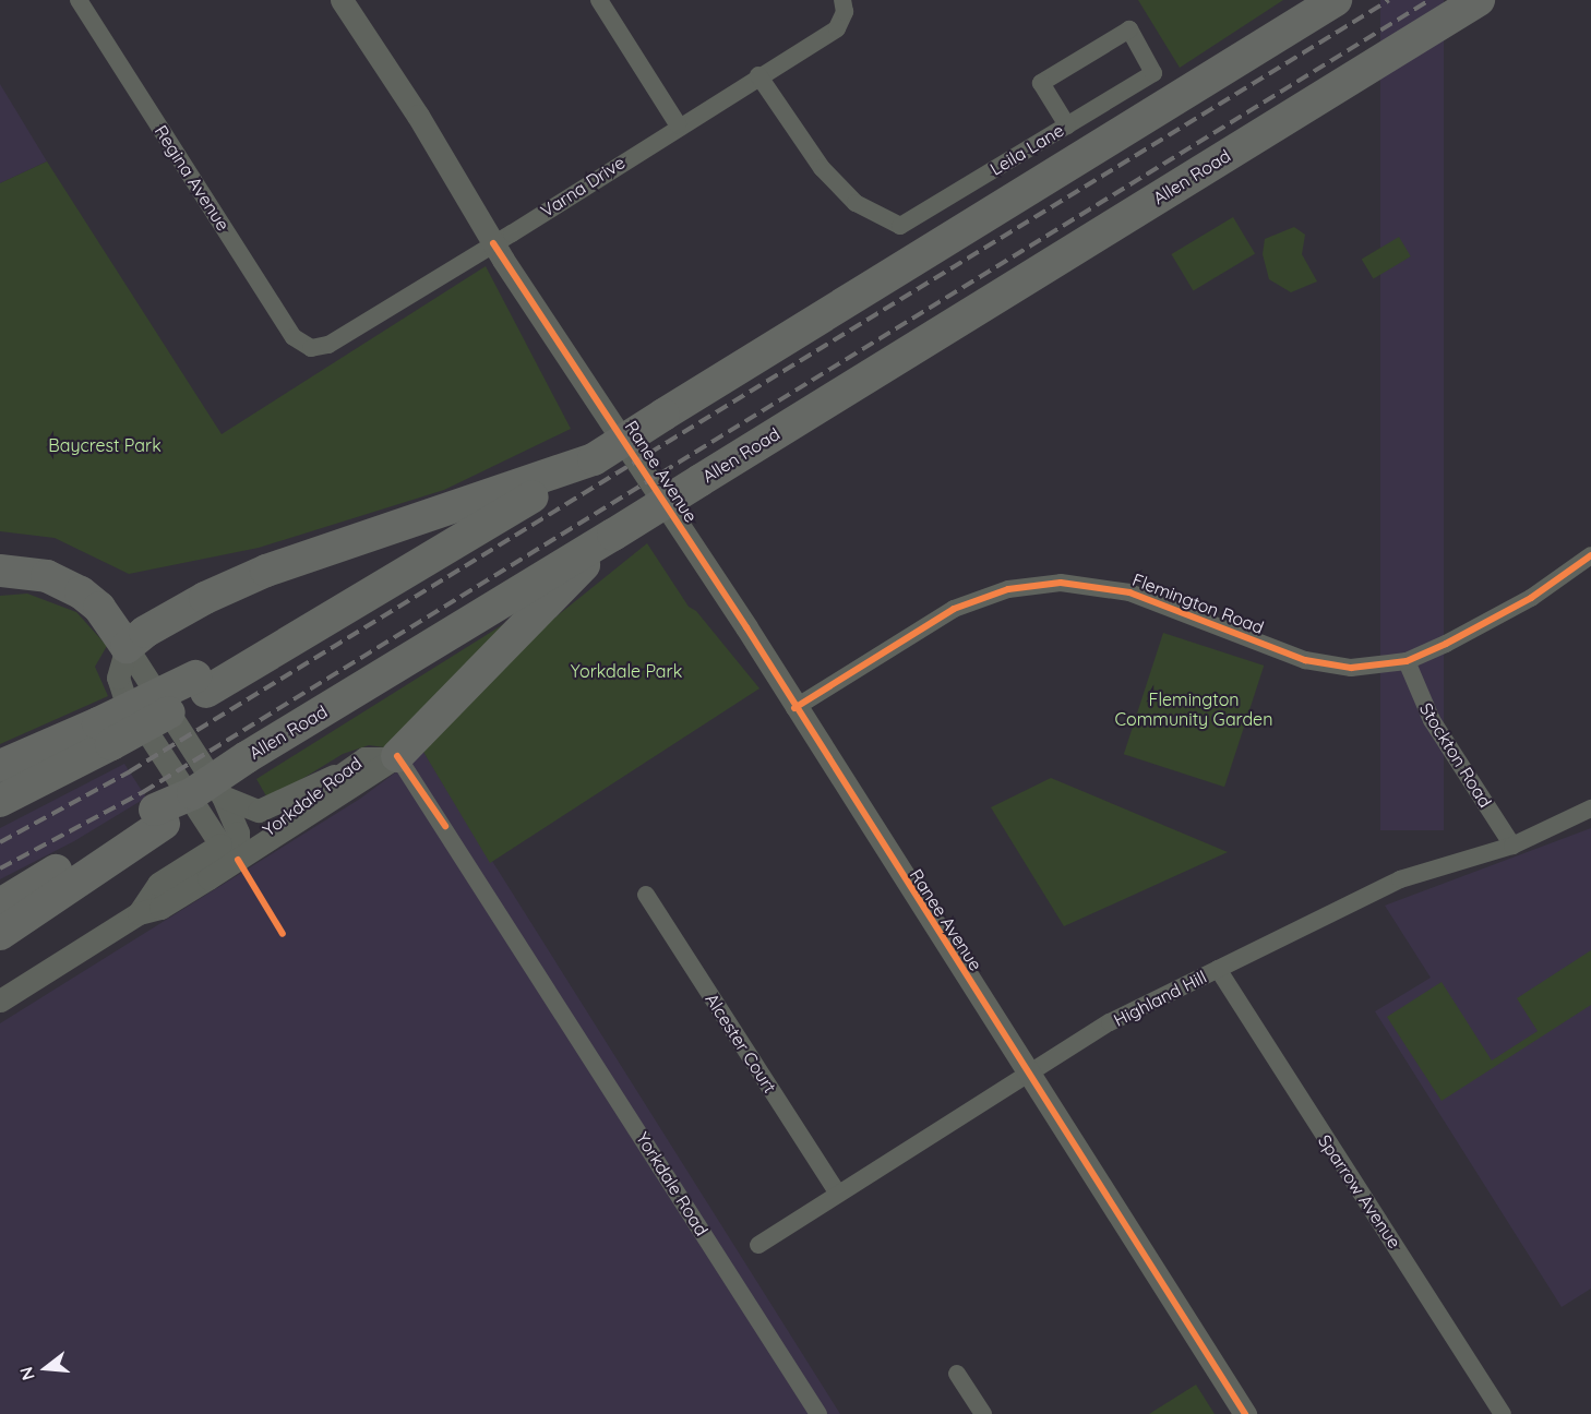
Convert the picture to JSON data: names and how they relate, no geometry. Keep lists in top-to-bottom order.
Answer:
{
  "streets": {
    "highway": ["Allen Road"],
    "street": [
      "Leila Lane",
      "Regina Avenue",
      "Varna Drive",
      "Ranee Avenue",
      "Flemington Road",
      "Stockton Road",
      "Yorkdale Road",
      "Highland Hill",
      "Alcester Court",
      "Sparrow Avenue"
    ]
  },
  "crossings": [
    ["Leila Lane", "Varna Drive"],
    ["Regina Avenue", "Varna Drive"],
    ["Varna Drive", "Ranee Avenue"],
    ["Ranee Avenue", "Flemington Road"],
    ["Ranee Avenue", "Highland Hill"],
    ["Flemington Road", "Stockton Road"],
    ["Stockton Road", "Highland Hill"],
    ["Highland Hill", "Alcester Court"],
    ["Highland Hill", "Sparrow Avenue"]
  ],
  "parks": ["Baycrest Park", "Yorkdale Park", "Flemington Community Garden"],
  "north": "left"
}
